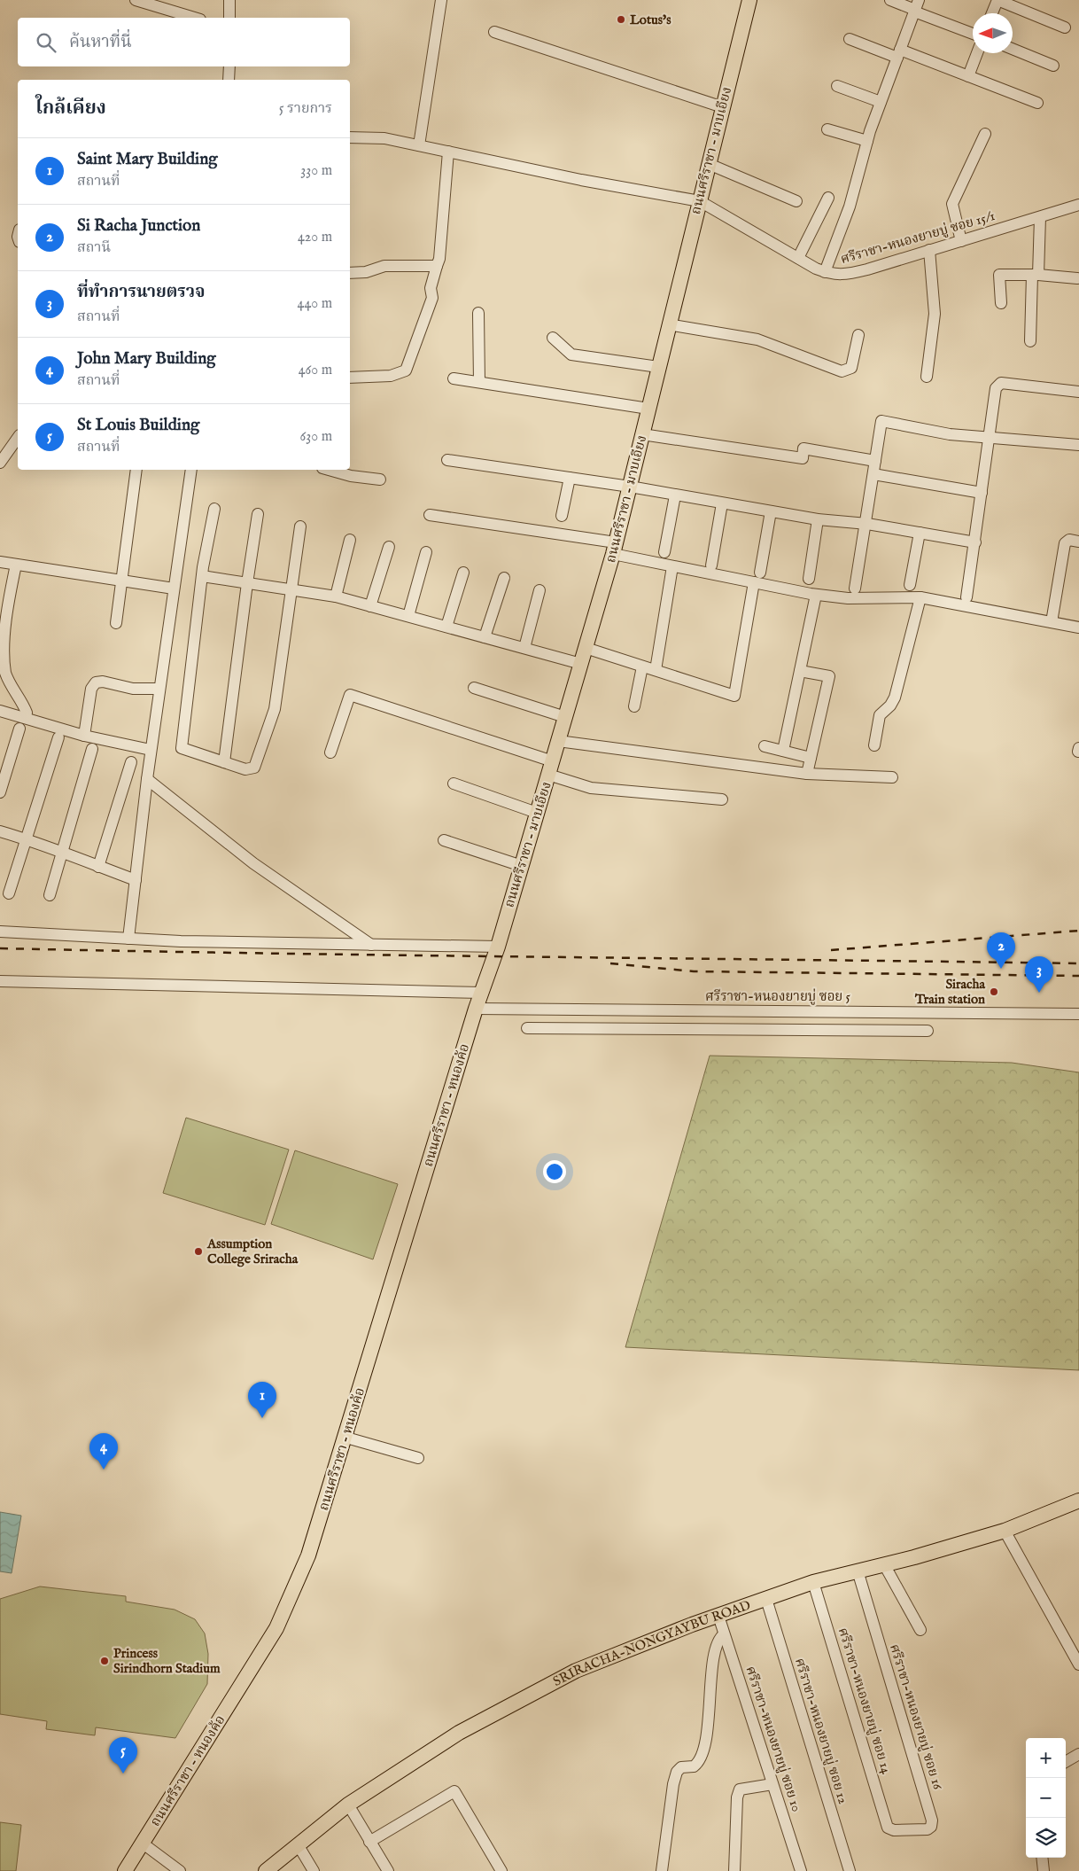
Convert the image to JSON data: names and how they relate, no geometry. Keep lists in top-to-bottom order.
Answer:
{
  "streets": {
    "main road": ["ถนนศรีราชา - มาบเอียง", "ถนนศรีราชา - หนองค้อ", "SRIRACHA-NONGYAYBU ROAD"],
    "street": [
      "ศรีราชา-หนองยายบู่ ซอย 15/1",
      "ศรีราชา-หนองยายบู่ ซอย 5",
      "ศรีราชา-หนองยายบู่ ซอย 14",
      "ศรีราชา-หนองยายบู่ ซอย 16",
      "ศรีราชา-หนองยายบู่ ซอย 12",
      "ศรีราชา-หนองยายบู่ ซอย 10"
    ]
  },
  "crossings": [
    ["ถนนศรีราชา - มาบเอียง", "ศรีราชา-หนองยายบู่ ซอย 15/1"],
    ["ถนนศรีราชา - มาบเอียง", "ถนนศรีราชา - หนองค้อ"],
    ["ศรีราชา-หนองยายบู่ ซอย 5", "ถนนศรีราชา - หนองค้อ"],
    ["SRIRACHA-NONGYAYBU ROAD", "ศรีราชา-หนองยายบู่ ซอย 14"],
    ["SRIRACHA-NONGYAYBU ROAD", "ศรีราชา-หนองยายบู่ ซอย 16"],
    ["SRIRACHA-NONGYAYBU ROAD", "ศรีราชา-หนองยายบู่ ซอย 12"],
    ["SRIRACHA-NONGYAYBU ROAD", "ศรีราชา-หนองยายบู่ ซอย 10"],
    ["ศรีราชา-หนองยายบู่ ซอย 14", "ศรีราชา-หนองยายบู่ ซอย 16"]
  ],
  "places": [
    "Lotus's",
    "Siracha Train station",
    "Assumption College Sriracha",
    "Princess Sirindhorn Stadium"
  ],
  "north": "left",
  "page": {
    "search": "ค้นหาที่นี่",
    "heading": ["ใกล้เคียง", "5 รายการ"],
    "list": [
      {
        "mark": "1",
        "name": "Saint Mary Building",
        "note": "สถานที่",
        "value": "330 m"
      },
      {
        "mark": "2",
        "name": "Si Racha Junction",
        "note": "สถานี",
        "value": "420 m"
      },
      {
        "mark": "3",
        "name": "ที่ทำการนายตรวจ",
        "note": "สถานที่",
        "value": "440 m"
      },
      {
        "mark": "4",
        "name": "John Mary Building",
        "note": "สถานที่",
        "value": "460 m"
      },
      {
        "mark": "5",
        "name": "St Louis Building",
        "note": "สถานที่",
        "value": "630 m"
      }
    ],
    "pins": [
      "2",
      "3",
      "1",
      "4",
      "5"
    ],
    "map_buttons": ["+", "−"]
  }
}
